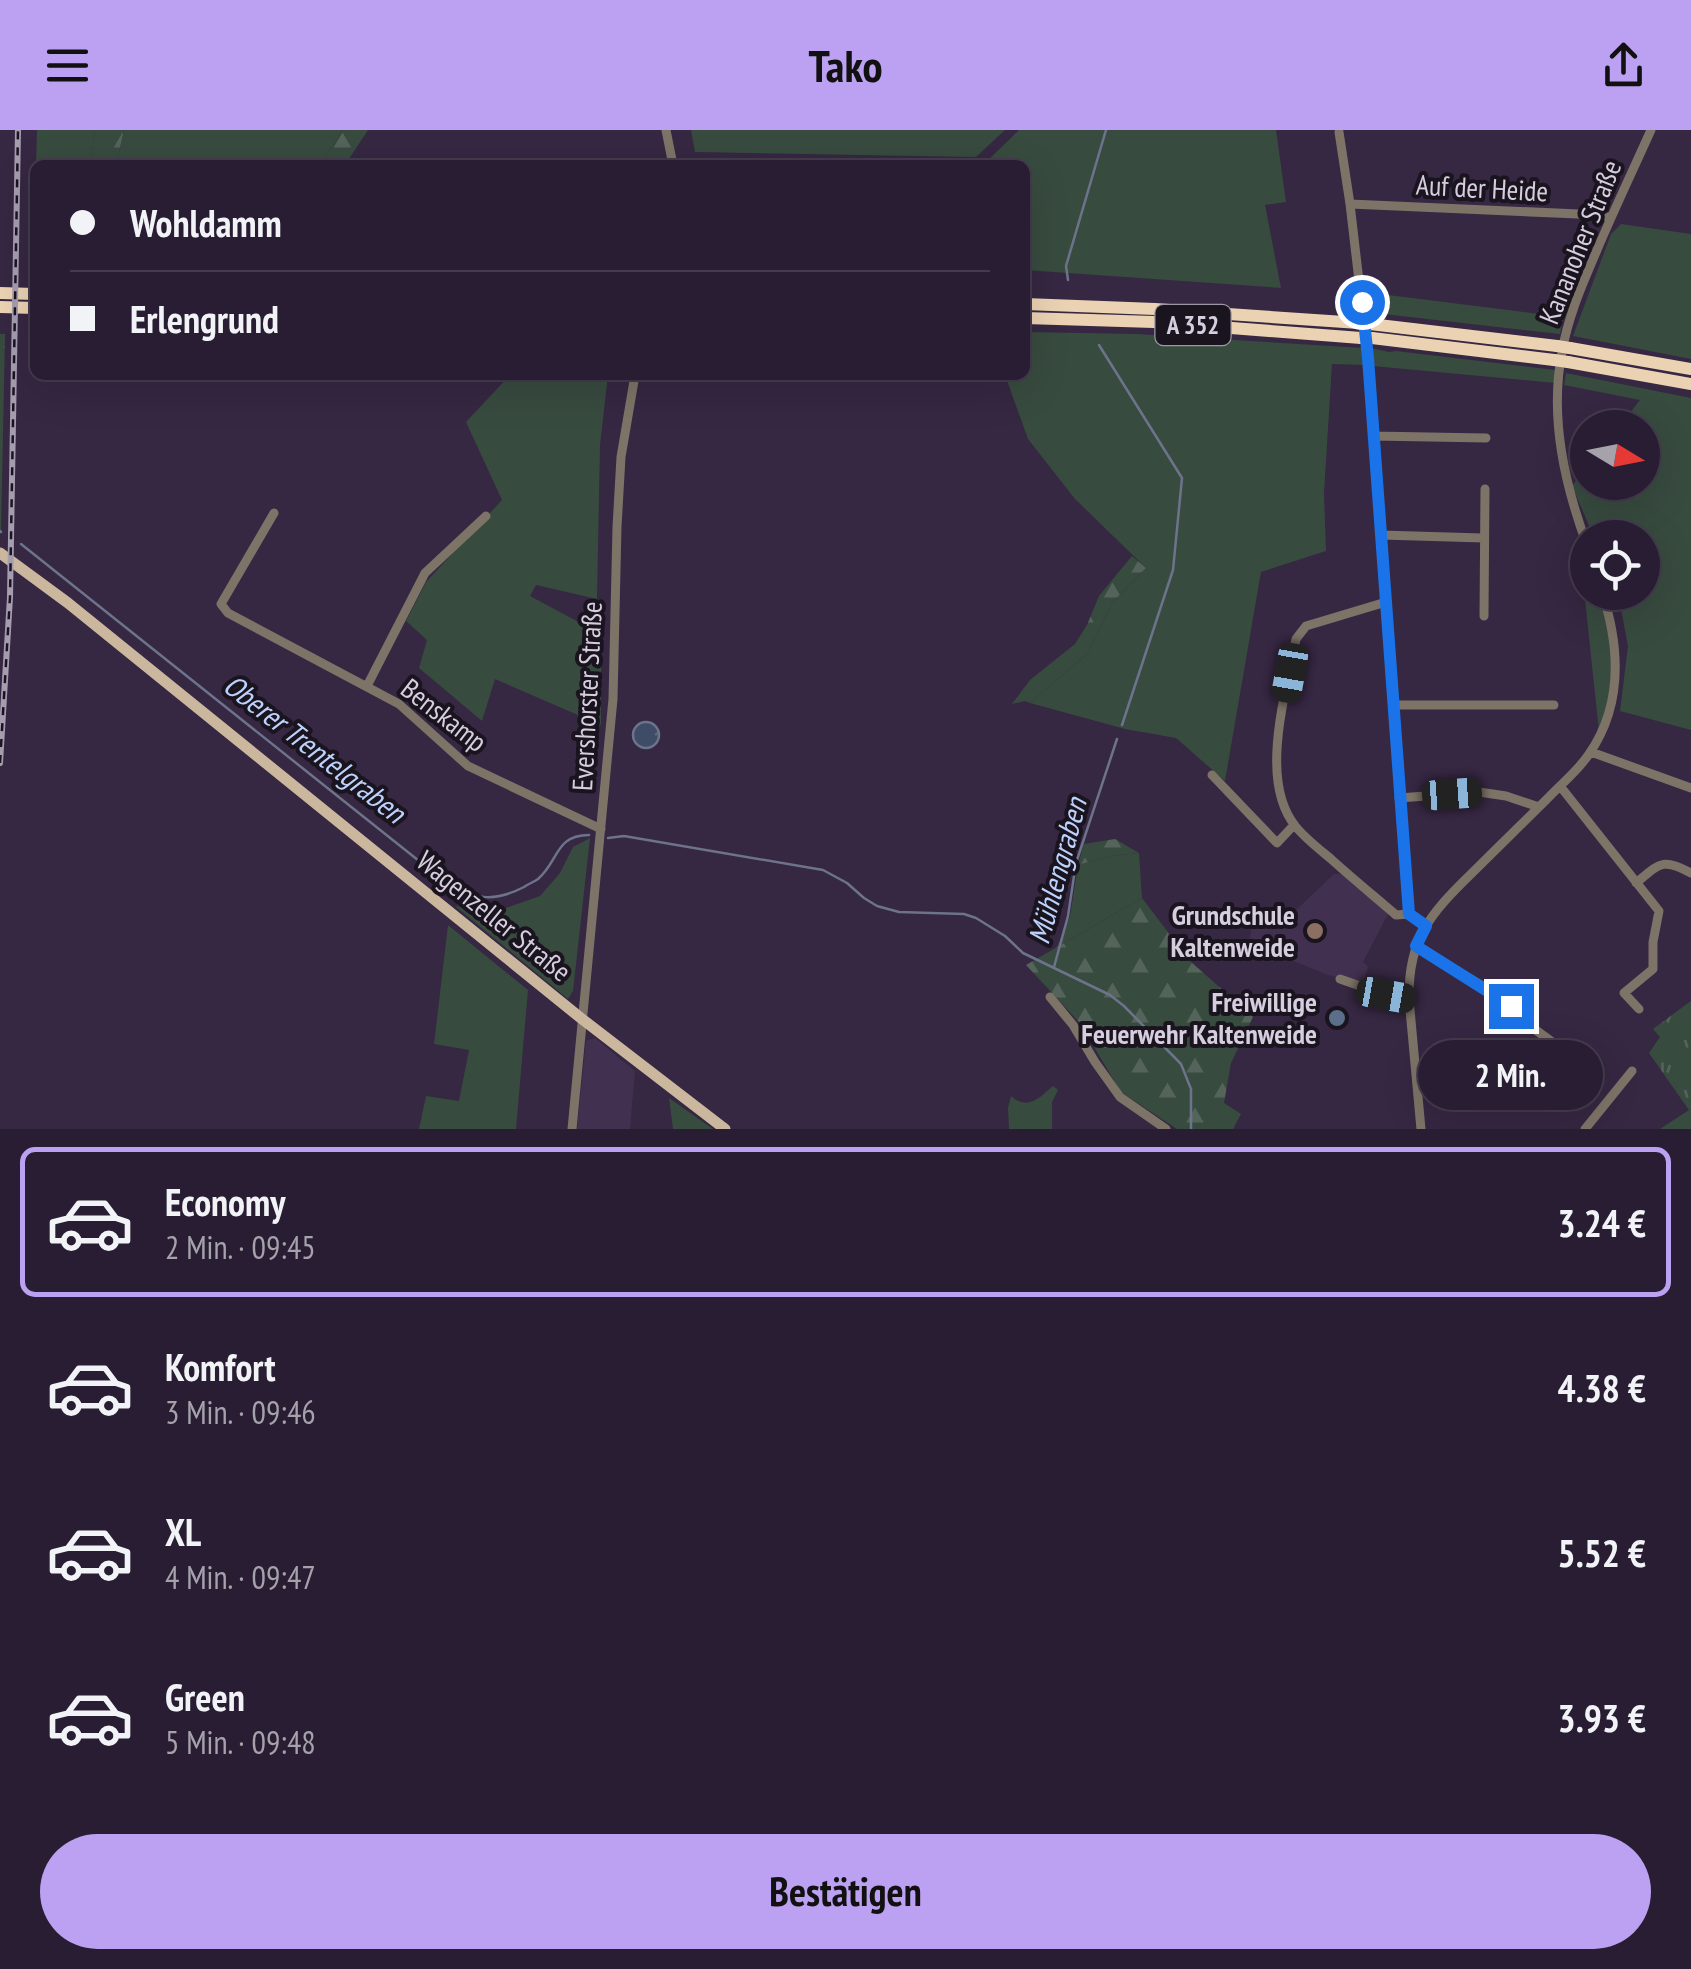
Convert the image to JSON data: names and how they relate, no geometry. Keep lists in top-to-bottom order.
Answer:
{
  "streets": {
    "highway": ["A 352"],
    "main road": ["Wagenzeller Straße"],
    "street": [
      "Auf der Heide",
      "Kananoher Straße",
      "Evershorster Straße",
      "Benskamp"
    ]
  },
  "crossings": [
    ["Auf der Heide", "Kananoher Straße"],
    ["Evershorster Straße", "Benskamp"],
    ["Evershorster Straße", "Wagenzeller Straße"]
  ],
  "water": ["Oberer Trentelgraben", "Mühlengraben"],
  "places": ["Grundschule Kaltenweide", "Freiwillige Feuerwehr Kaltenweide"],
  "north": "right",
  "page": {
    "header": "Tako",
    "banner": ["Wohldamm", "Erlengrund"],
    "bubble": "2 Min.",
    "list": [
      {
        "name": "Economy",
        "note": "2 Min. · 09:45",
        "value": "3.24 €"
      },
      {
        "name": "Komfort",
        "note": "3 Min. · 09:46",
        "value": "4.38 €"
      },
      {
        "name": "XL",
        "note": "4 Min. · 09:47",
        "value": "5.52 €"
      },
      {
        "name": "Green",
        "note": "5 Min. · 09:48",
        "value": "3.93 €"
      }
    ],
    "buttons": "Bestätigen"
  }
}
